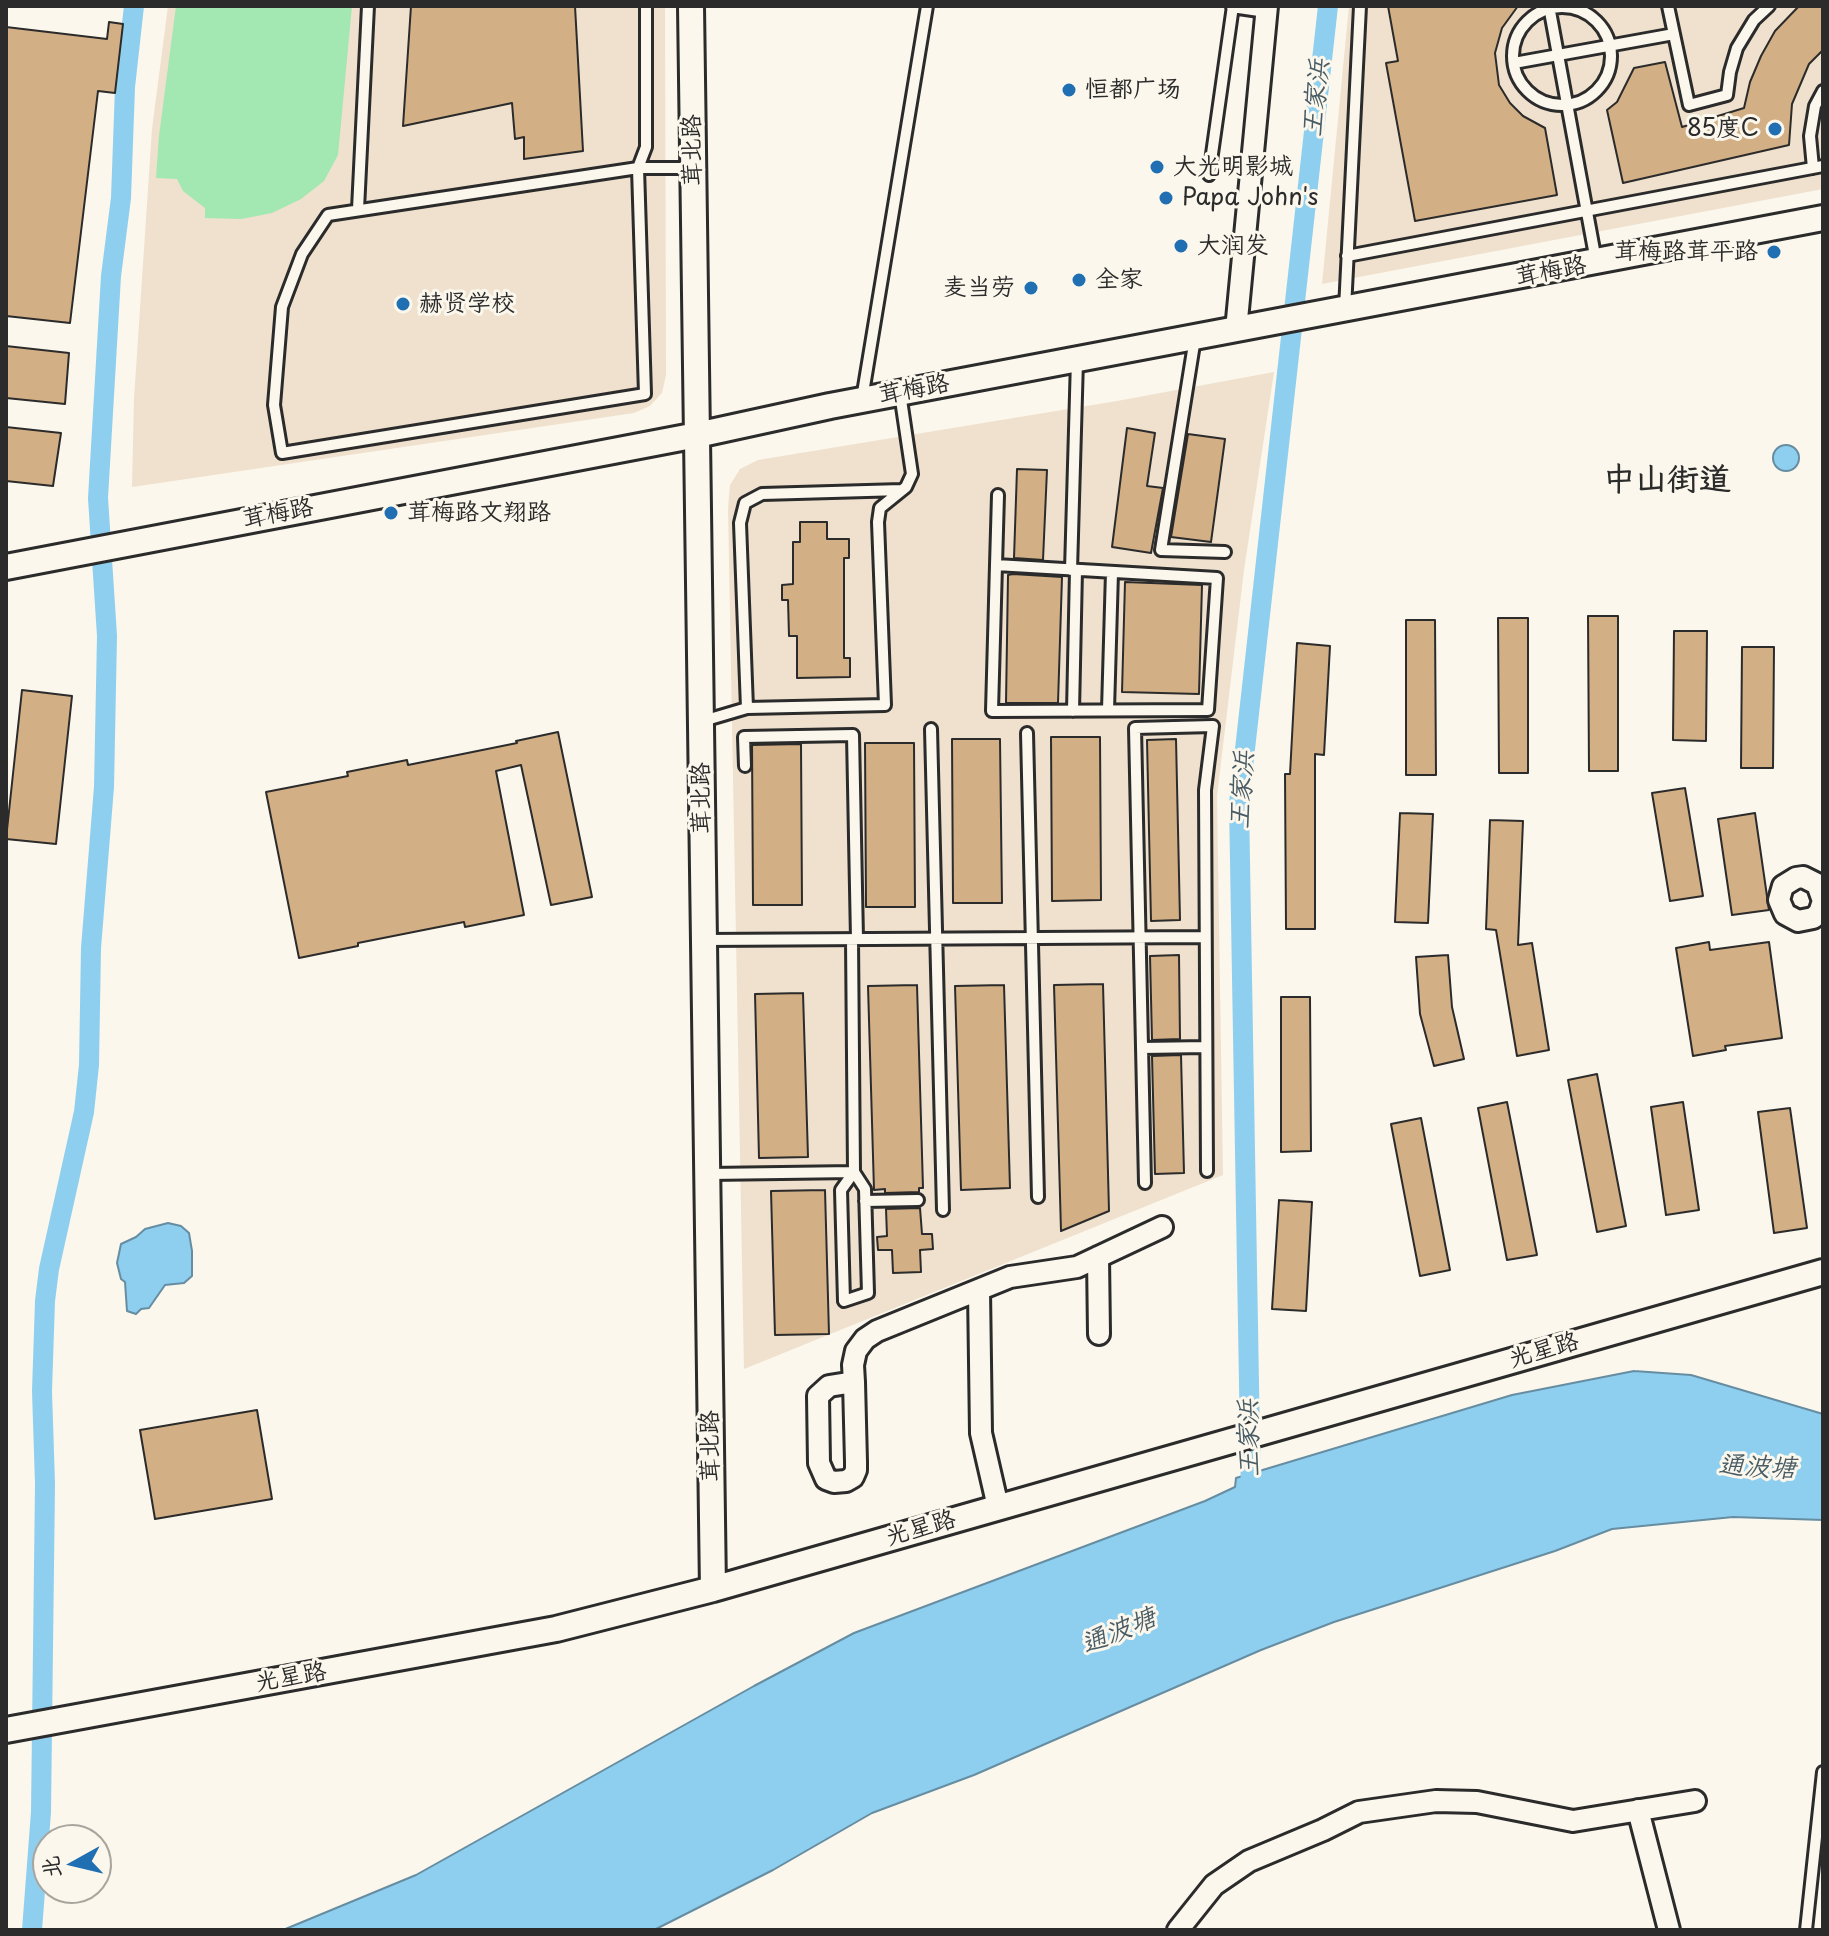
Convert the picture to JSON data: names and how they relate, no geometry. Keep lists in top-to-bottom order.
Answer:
{
  "streets": {
    "street": ["茸北路", "茸梅路", "光星路"]
  },
  "crossings": [
    ["茸北路", "茸梅路"],
    ["茸北路", "光星路"]
  ],
  "districts": ["中山街道"],
  "water": ["王家浜", "通波塘"],
  "places": [
    "恒都广场",
    "85度C",
    "大光明影城",
    "Papa John's",
    "大润发",
    "茸梅路茸平路",
    "全家",
    "麦当劳",
    "赫贤学校",
    "茸梅路文翔路"
  ],
  "north": "left"
}
